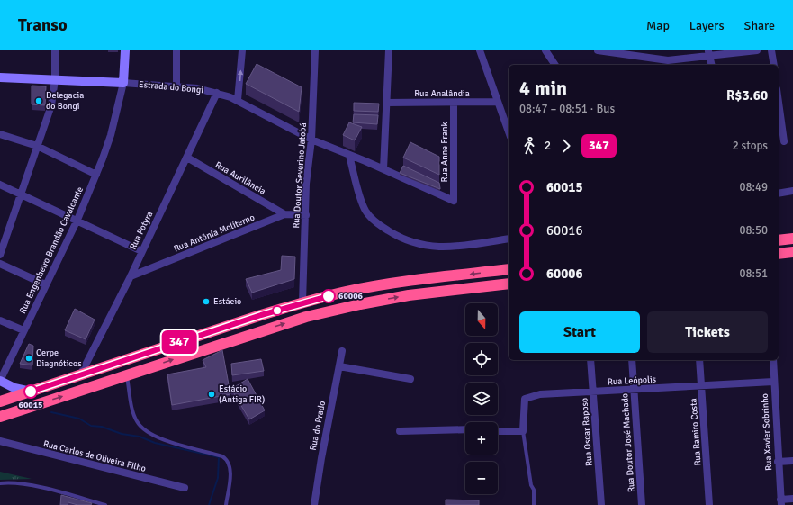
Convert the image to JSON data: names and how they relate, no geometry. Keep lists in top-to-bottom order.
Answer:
{
  "streets": {
    "main road": ["Estrada do Bongi"],
    "street": [
      "Rua Analândia",
      "Rua Anne Frank",
      "Rua Doutor Severino Jatobá",
      "Rua Aurilância",
      "Rua Potyra",
      "Rua Antônia Moliterno",
      "Rua Engenheiro Brandão Cavalcante",
      "Rua Leópolis",
      "Rua do Prado",
      "Rua Oscar Raposo",
      "Rua Ramiro Costa",
      "Rua Xavier Sobrinho",
      "Rua Doutor José Machado",
      "Rua Carlos de Oliveira Filho"
    ]
  },
  "crossings": [
    ["Estrada do Bongi", "Rua Anne Frank"],
    ["Estrada do Bongi", "Rua Doutor Severino Jatobá"],
    ["Estrada do Bongi", "Rua Potyra"],
    ["Estrada do Bongi", "Rua Engenheiro Brandão Cavalcante"],
    ["Rua Analândia", "Rua Anne Frank"],
    ["Rua Doutor Severino Jatobá", "Rua Antônia Moliterno"],
    ["Rua Aurilância", "Rua Potyra"],
    ["Rua Aurilância", "Rua Antônia Moliterno"],
    ["Rua Potyra", "Rua Antônia Moliterno"],
    ["Rua Leópolis", "Rua Oscar Raposo"],
    ["Rua Leópolis", "Rua Ramiro Costa"],
    ["Rua Leópolis", "Rua Xavier Sobrinho"],
    ["Rua Leópolis", "Rua Doutor José Machado"]
  ],
  "places": [
    "Delegacia do Bongi",
    "60006",
    "Estácio",
    "Cerpe Diagnóticos",
    "60015",
    "Estácio (Antiga FIR)"
  ],
  "lines": ["bus line 347"],
  "north": "bottom",
  "page": {
    "header": "Transo",
    "nav": ["Map", "Layers", "Share"],
    "on_map": "347",
    "heading": ["4 min", "08:47 – 08:51 · Bus", "R$3.60"],
    "legs": ["2", "347", "2 stops"],
    "list": [
      {
        "name": "60015",
        "value": "08:49"
      },
      {
        "name": "60016",
        "value": "08:50"
      },
      {
        "name": "60006",
        "value": "08:51"
      }
    ],
    "map_buttons": ["+", "−"],
    "buttons": ["Start", "Tickets"]
  }
}
